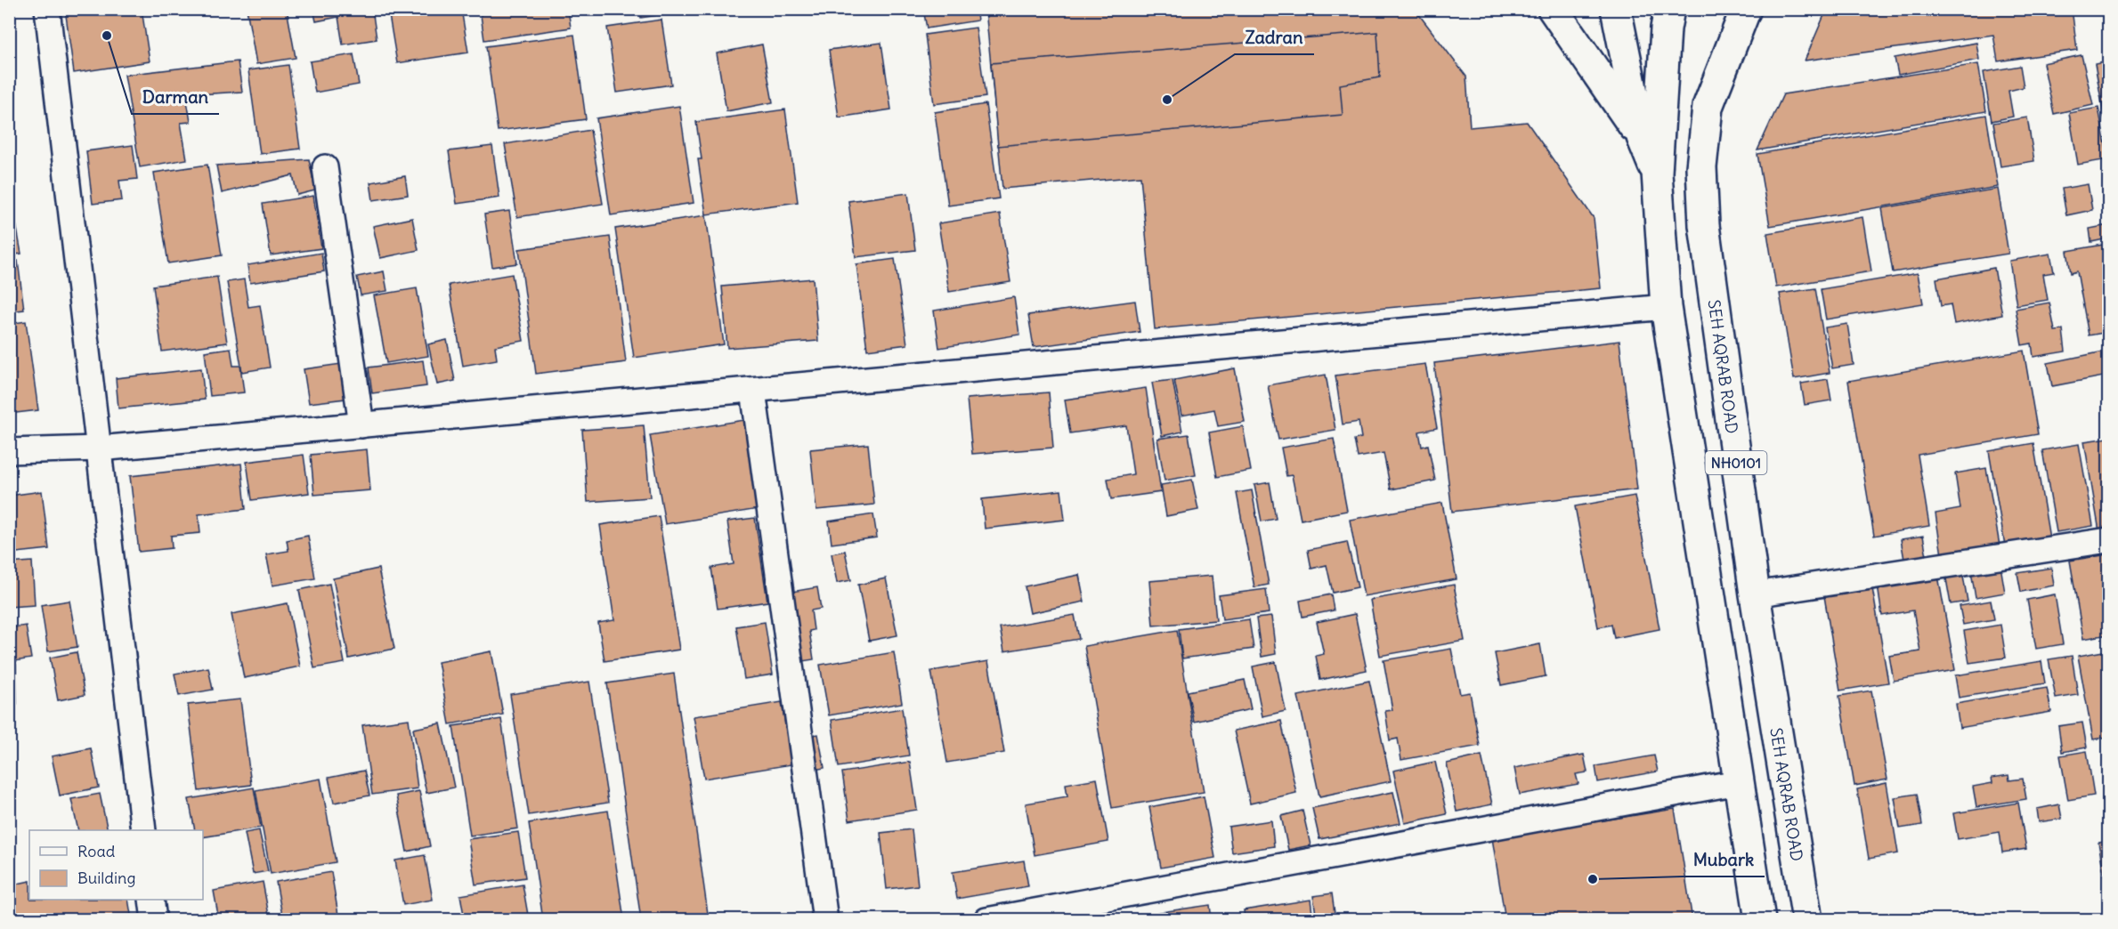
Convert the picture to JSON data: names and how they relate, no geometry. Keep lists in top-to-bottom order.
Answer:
{
  "streets": {
    "highway": ["SEH AQRAB ROAD", "NH0101"]
  },
  "places": ["Darman", "Zadran", "Mubark"],
  "legend": ["Road", "Building"]
}
